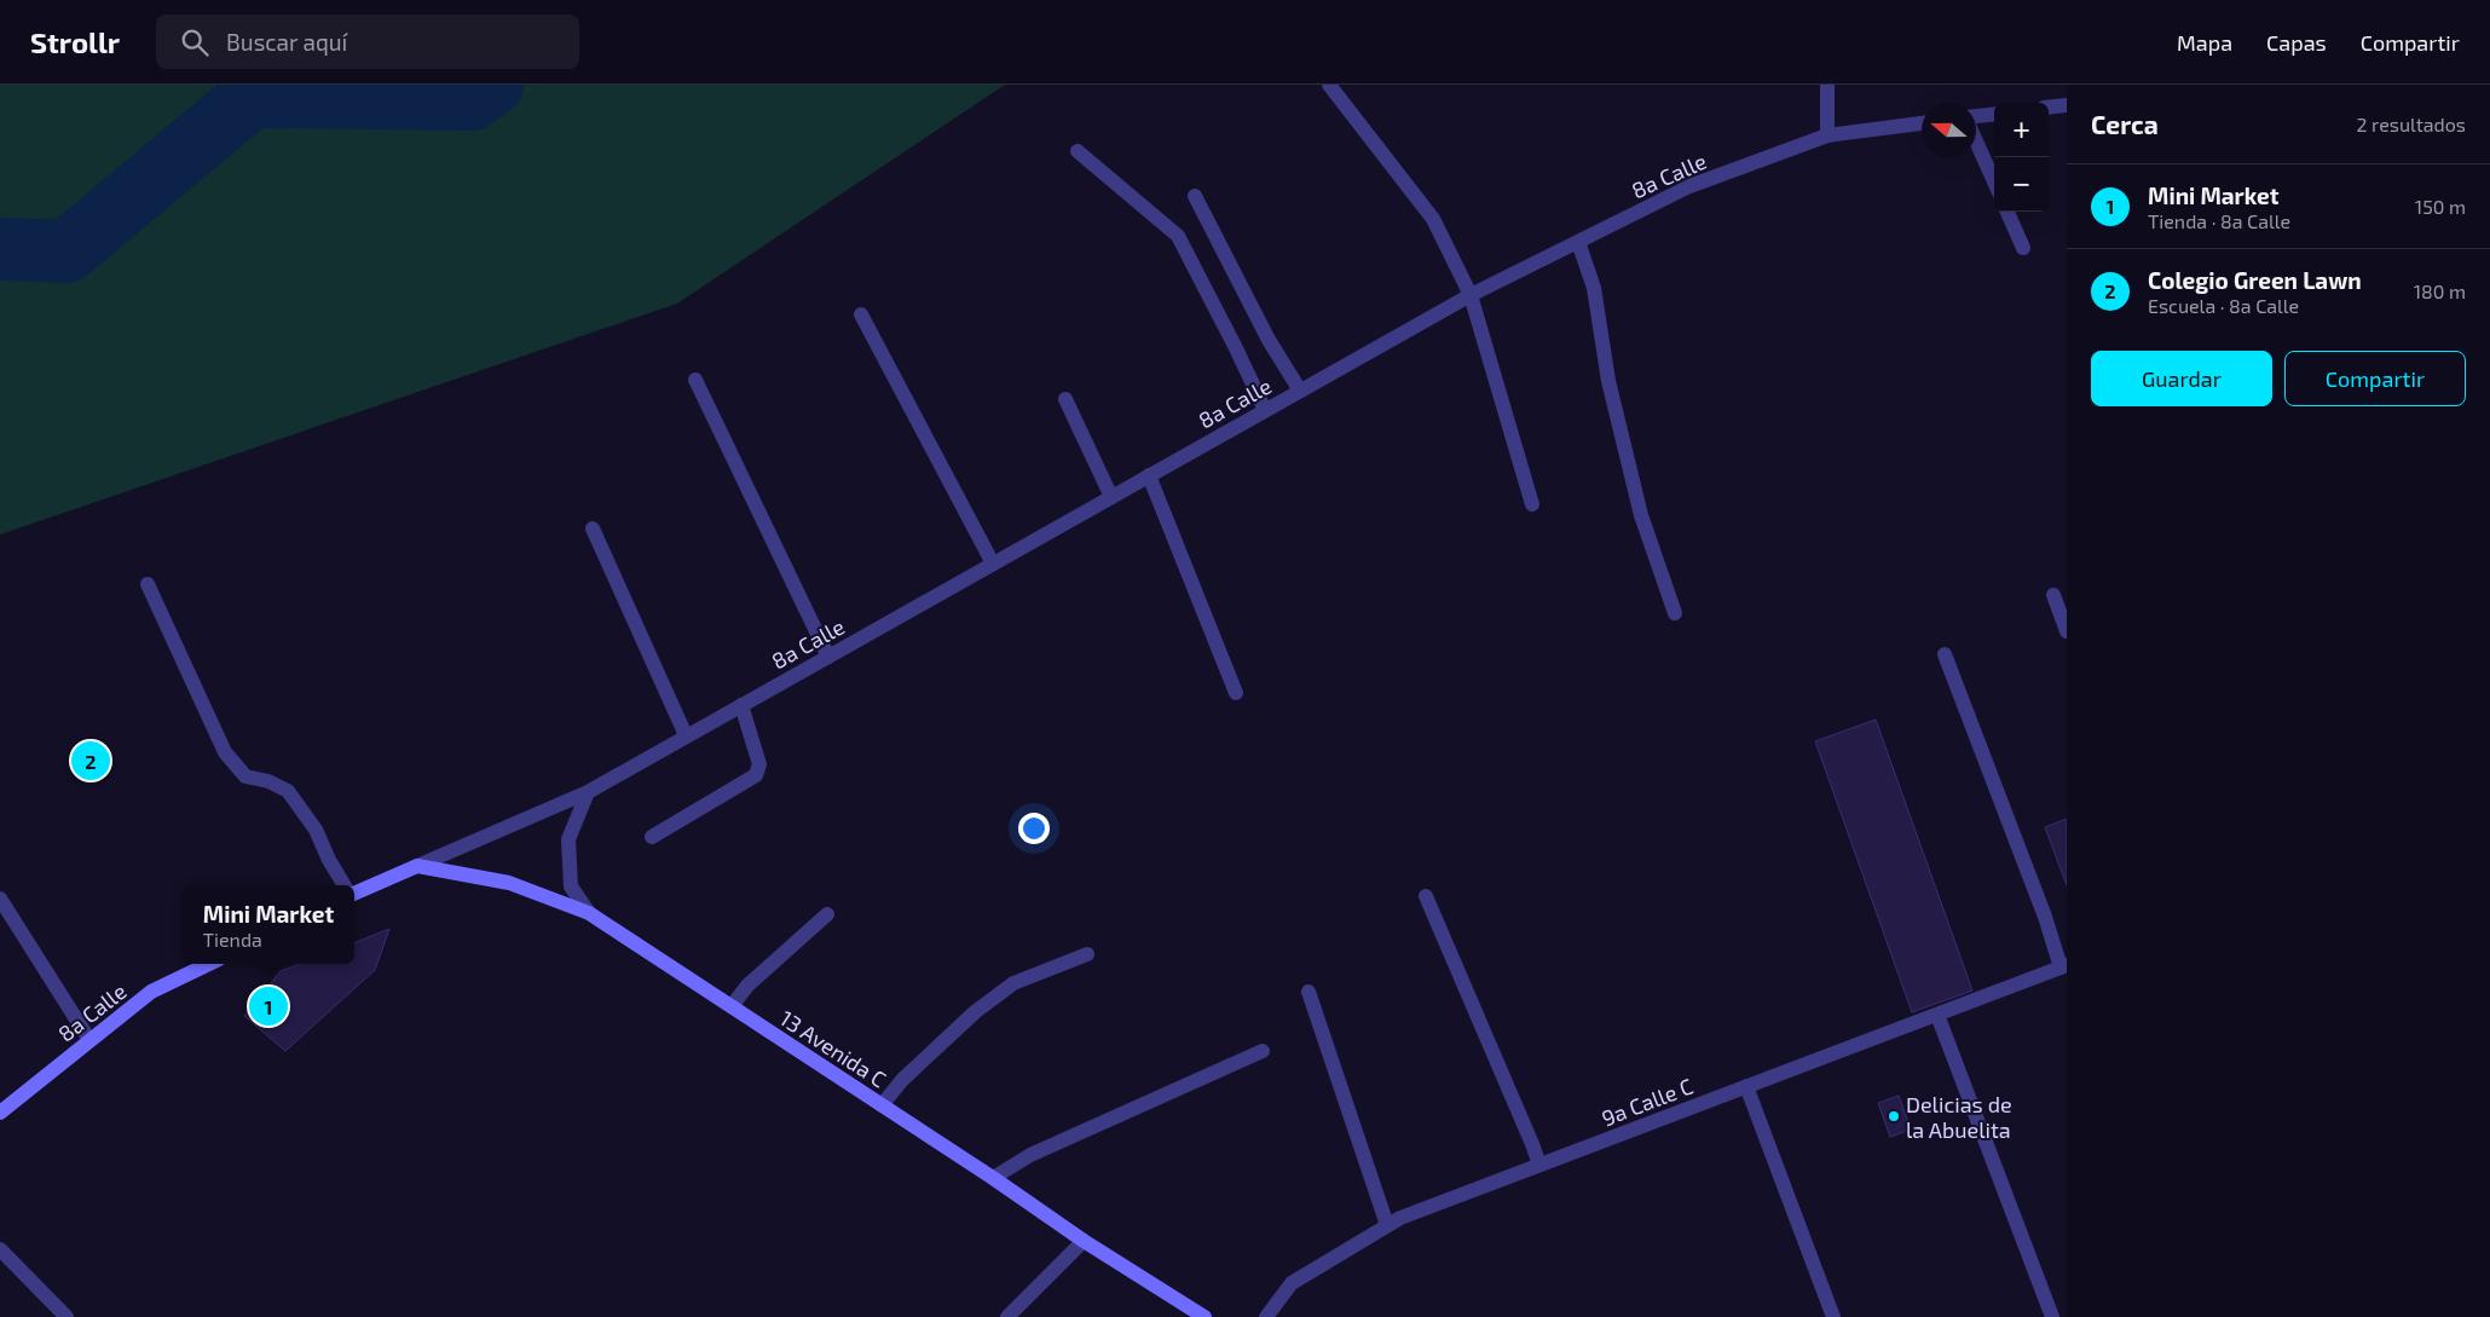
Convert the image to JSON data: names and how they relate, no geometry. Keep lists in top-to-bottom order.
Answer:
{
  "streets": {
    "street": ["8a Calle", "13 Avenida C", "9a Calle C"]
  },
  "crossings": [
    ["8a Calle", "13 Avenida C"]
  ],
  "places": ["Delicias de la Abuelita"],
  "north": "left",
  "page": {
    "header": "Strollr",
    "search": "Buscar aquí",
    "nav": ["Mapa", "Capas", "Compartir"],
    "heading": ["Cerca", "2 resultados"],
    "map_buttons": ["+", "−"],
    "list": [
      {
        "mark": "1",
        "name": "Mini Market",
        "note": "Tienda · 8a Calle",
        "value": "150 m"
      },
      {
        "mark": "2",
        "name": "Colegio Green Lawn",
        "note": "Escuela · 8a Calle",
        "value": "180 m"
      }
    ],
    "buttons": ["Guardar", "Compartir"],
    "pins": ["2", "1"],
    "popup": ["Mini Market", "Tienda"]
  }
}
